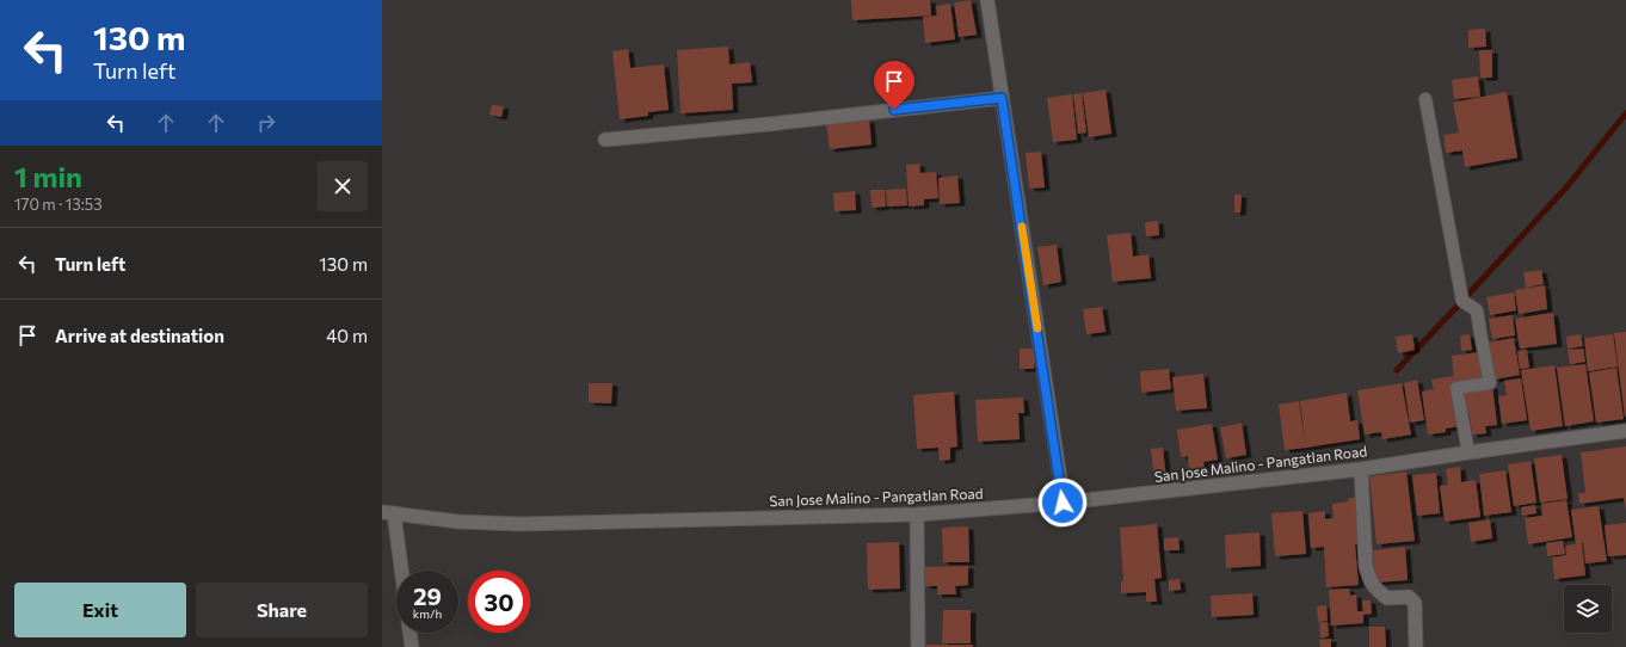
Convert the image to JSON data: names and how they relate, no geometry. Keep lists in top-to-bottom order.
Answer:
{
  "streets": {
    "street": ["San Jose Malino - Pangatlan Road"]
  },
  "page": {
    "turn": ["130 m", "Turn left"],
    "heading": ["1 min", "170 m · 13:53"],
    "list": [
      {
        "name": "Turn left",
        "value": "130 m"
      },
      {
        "name": "Arrive at destination",
        "value": "40 m"
      }
    ],
    "speed": "29 km/h",
    "limit": "30",
    "buttons": ["Exit", "Share"]
  }
}
